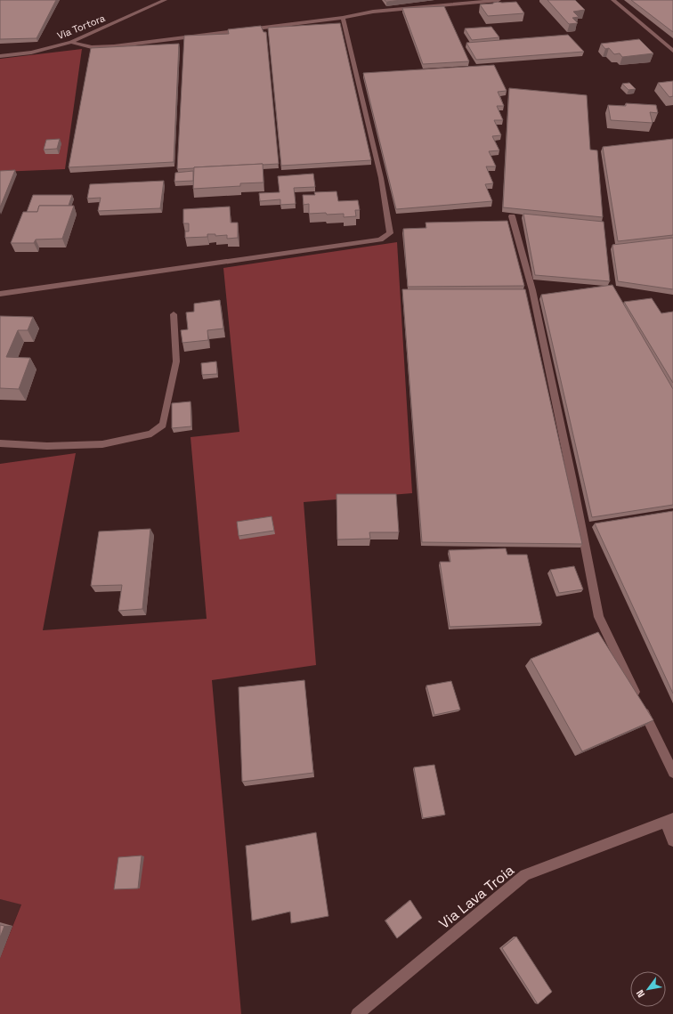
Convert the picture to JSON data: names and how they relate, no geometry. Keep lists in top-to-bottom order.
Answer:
{
  "streets": {
    "street": ["Via Tortora", "Via Lava Troia"]
  },
  "north": "bottom left"
}
